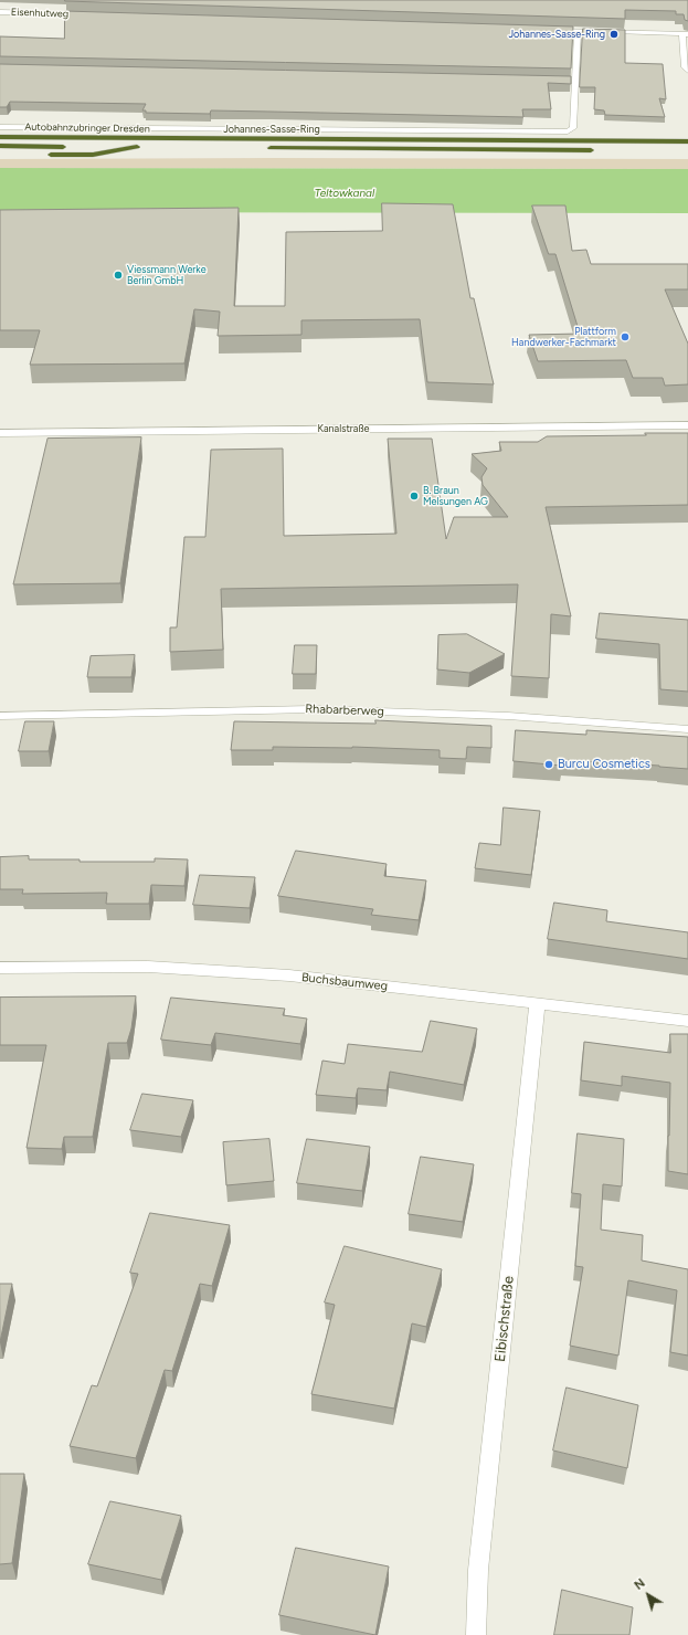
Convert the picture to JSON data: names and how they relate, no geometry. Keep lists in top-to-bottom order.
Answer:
{
  "streets": {
    "highway": ["Autobahnzubringer Dresden"],
    "street": [
      "Eisenhutweg",
      "Johannes-Sasse-Ring",
      "Kanalstraße",
      "Rhabarberweg",
      "Buchsbaumweg",
      "Eibischstraße"
    ]
  },
  "crossings": [
    ["Buchsbaumweg", "Eibischstraße"]
  ],
  "water": ["Teltowkanal"],
  "places": [
    "Johannes-Sasse-Ring",
    "Viessmann Werke Berlin GmbH",
    "Plattform Handwerker-Fachmarkt",
    "B. Braun Melsungen AG",
    "Burcu Cosmetics"
  ],
  "north": "top left"
}
